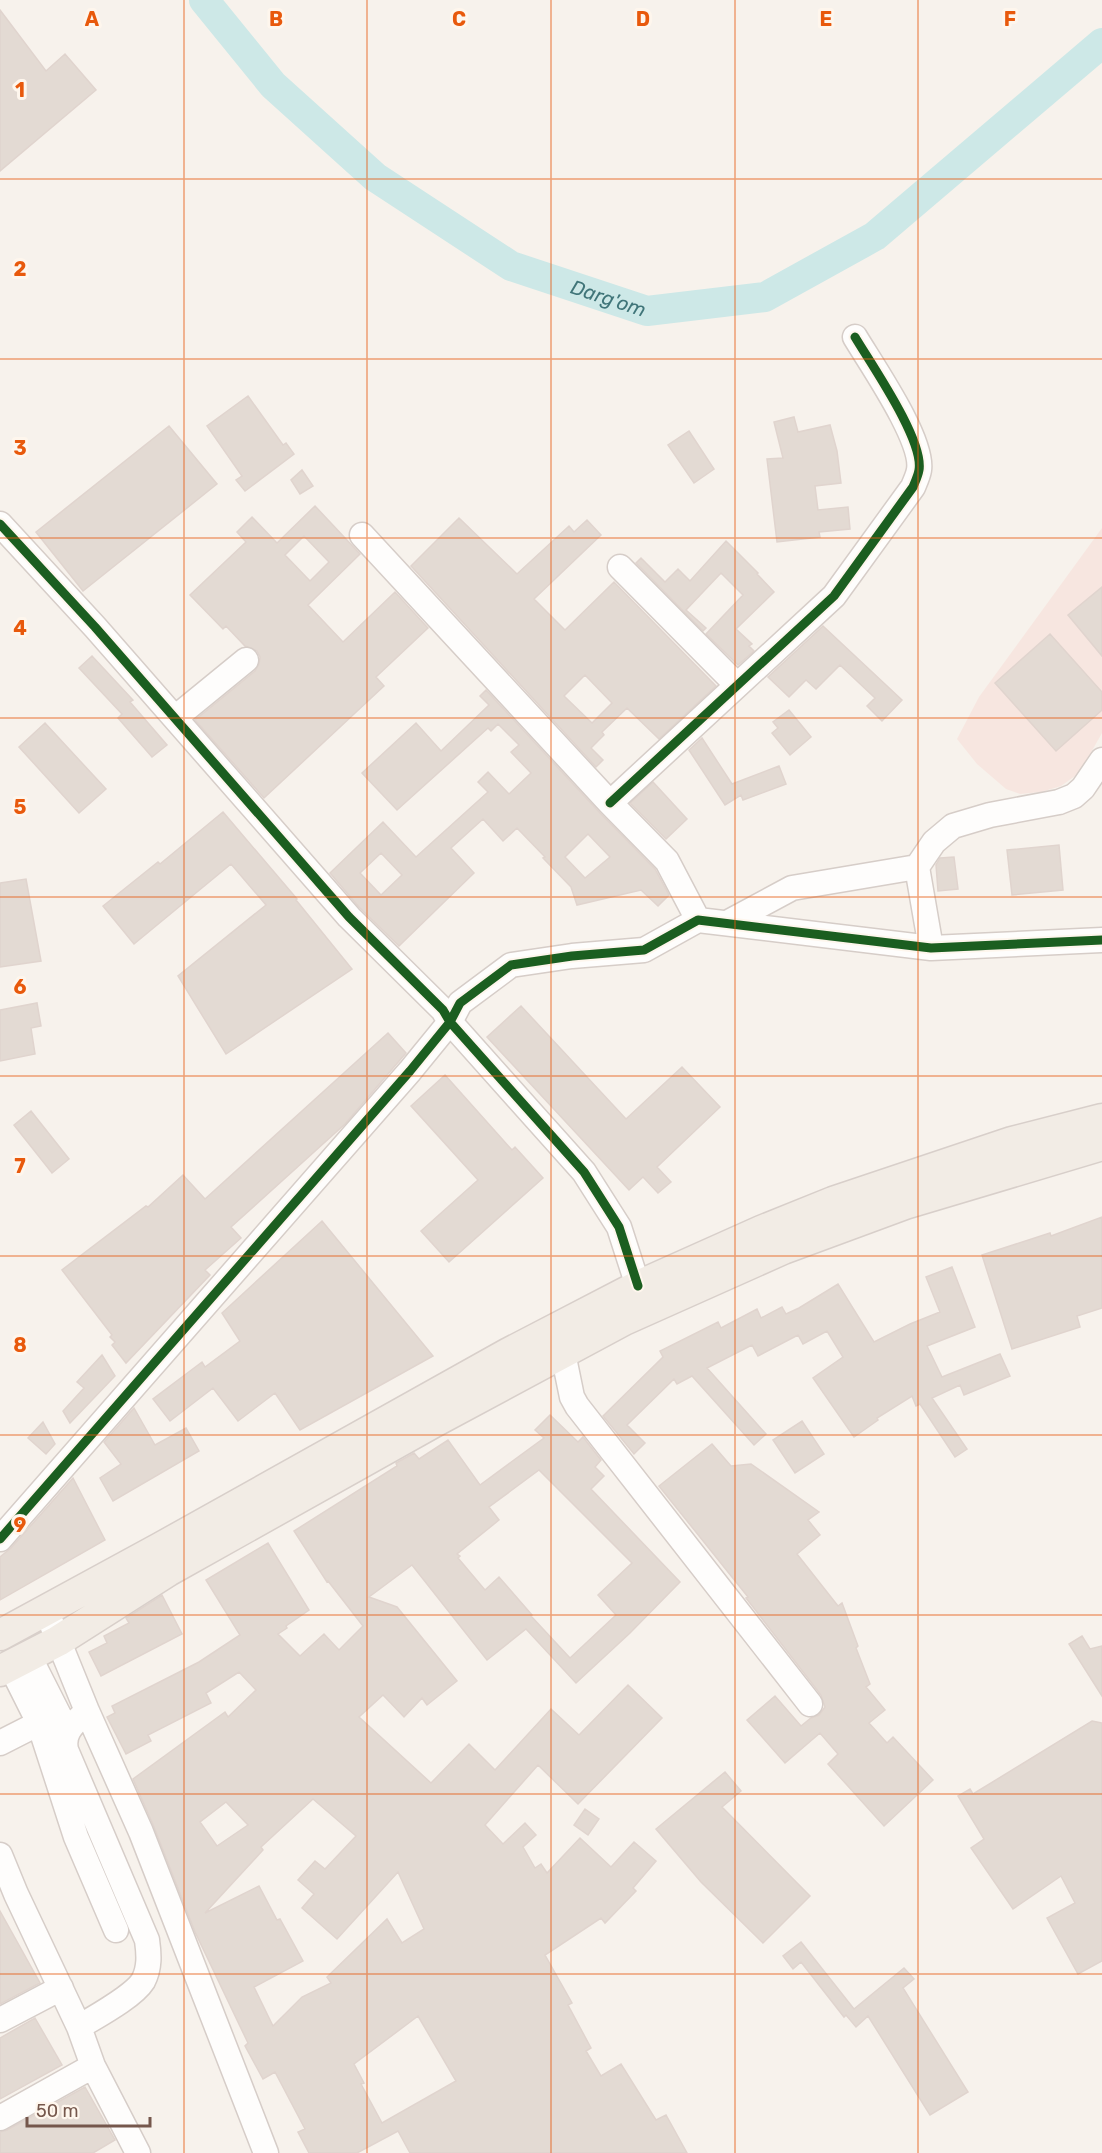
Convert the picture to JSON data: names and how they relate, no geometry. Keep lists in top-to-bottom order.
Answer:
{
  "water": ["Darg'om"],
  "scale_bar": "50 m",
  "grid": {
    "columns": [
      "A",
      "B",
      "C",
      "D",
      "E",
      "F"
    ],
    "rows": [
      "1",
      "2",
      "3",
      "4",
      "5",
      "6",
      "7",
      "8",
      "9"
    ]
  }
}
